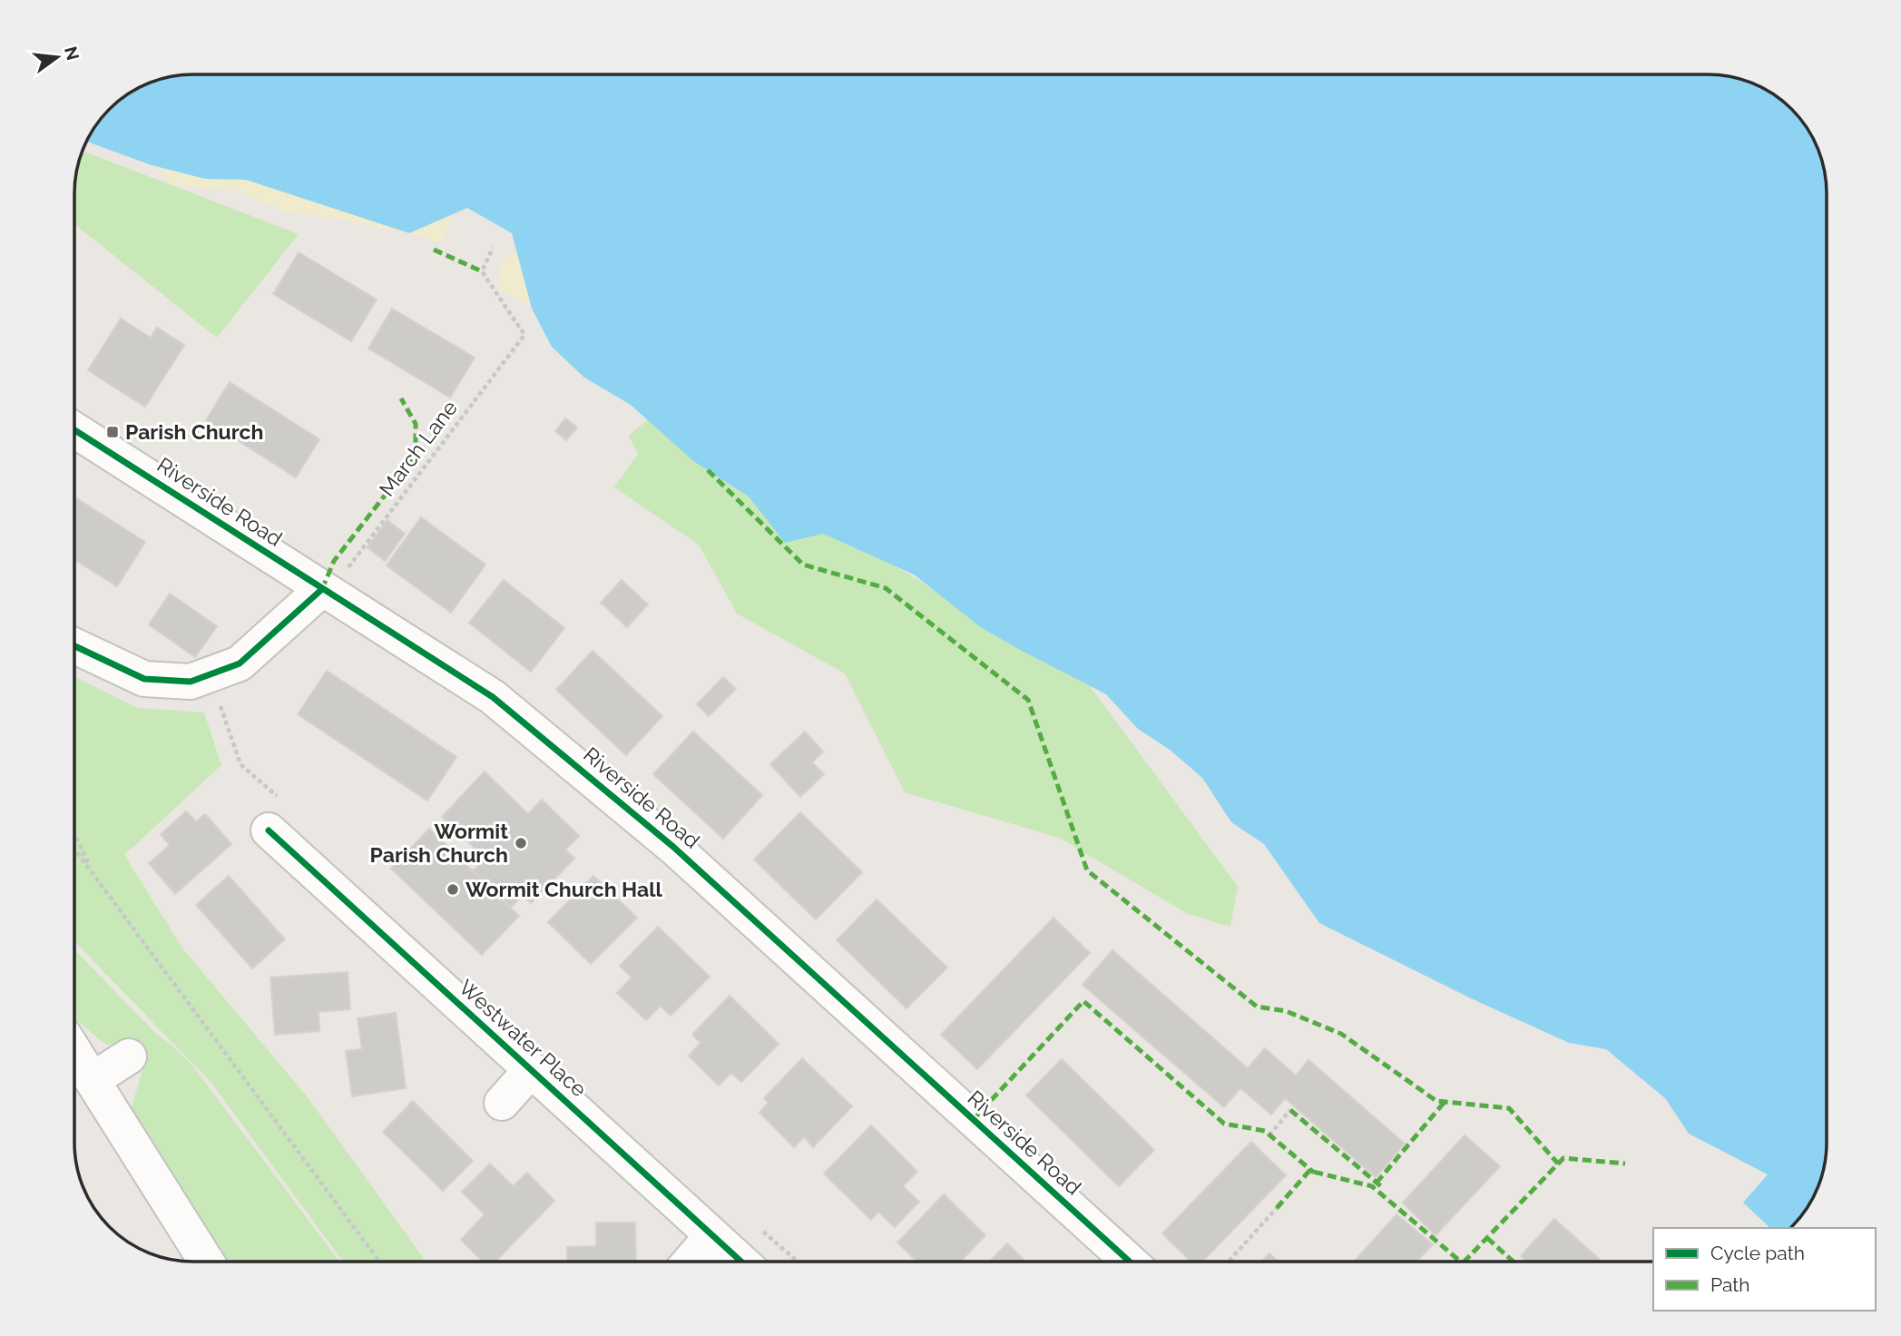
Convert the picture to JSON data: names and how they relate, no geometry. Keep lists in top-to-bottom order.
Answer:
{
  "streets": {
    "street": ["Riverside Road", "Westwater Place"],
    "path": ["March Lane"]
  },
  "crossings": [
    ["March Lane", "Riverside Road"]
  ],
  "places": {
    "transit": ["Parish Church"],
    "other": ["Wormit Parish Church", "Wormit Church Hall"]
  },
  "legend": ["Cycle path", "Path"],
  "north": "right"
}
